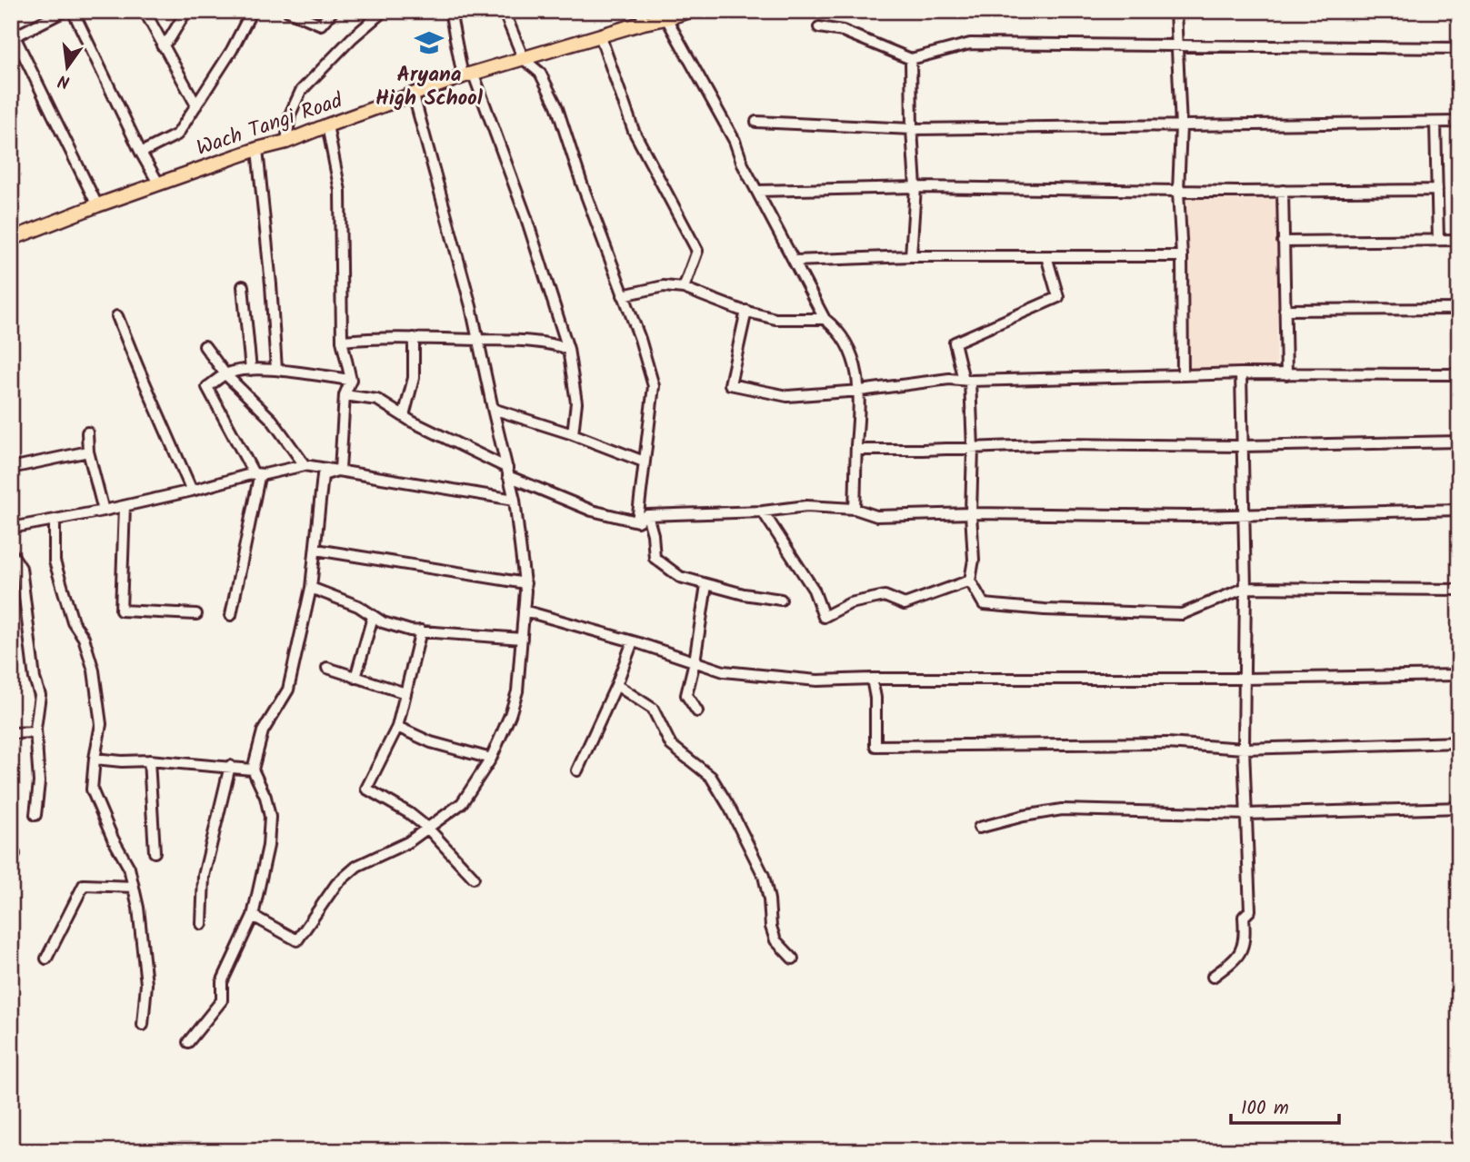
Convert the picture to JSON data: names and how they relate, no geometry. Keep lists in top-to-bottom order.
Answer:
{
  "streets": {
    "main road": ["Wach Tangi Road"]
  },
  "places": {
    "school or university": ["Aryana High School"]
  },
  "scale_bar": "100 m",
  "north": "bottom"
}
